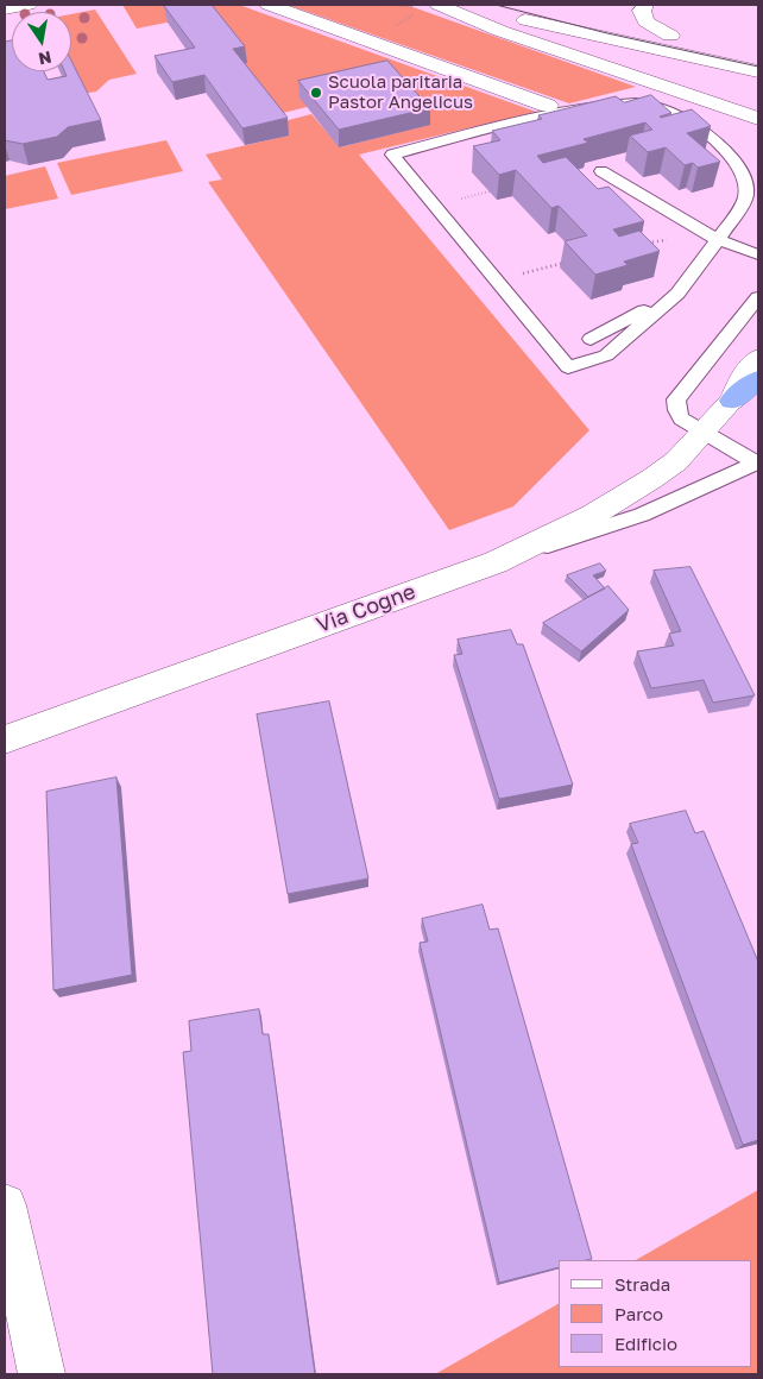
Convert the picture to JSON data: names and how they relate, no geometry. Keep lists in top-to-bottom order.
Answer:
{
  "streets": {
    "street": ["Via Cogne"]
  },
  "places": ["Scuola paritaria Pastor Angelicus"],
  "legend": ["Strada", "Parco", "Edificio"],
  "north": "bottom"
}
